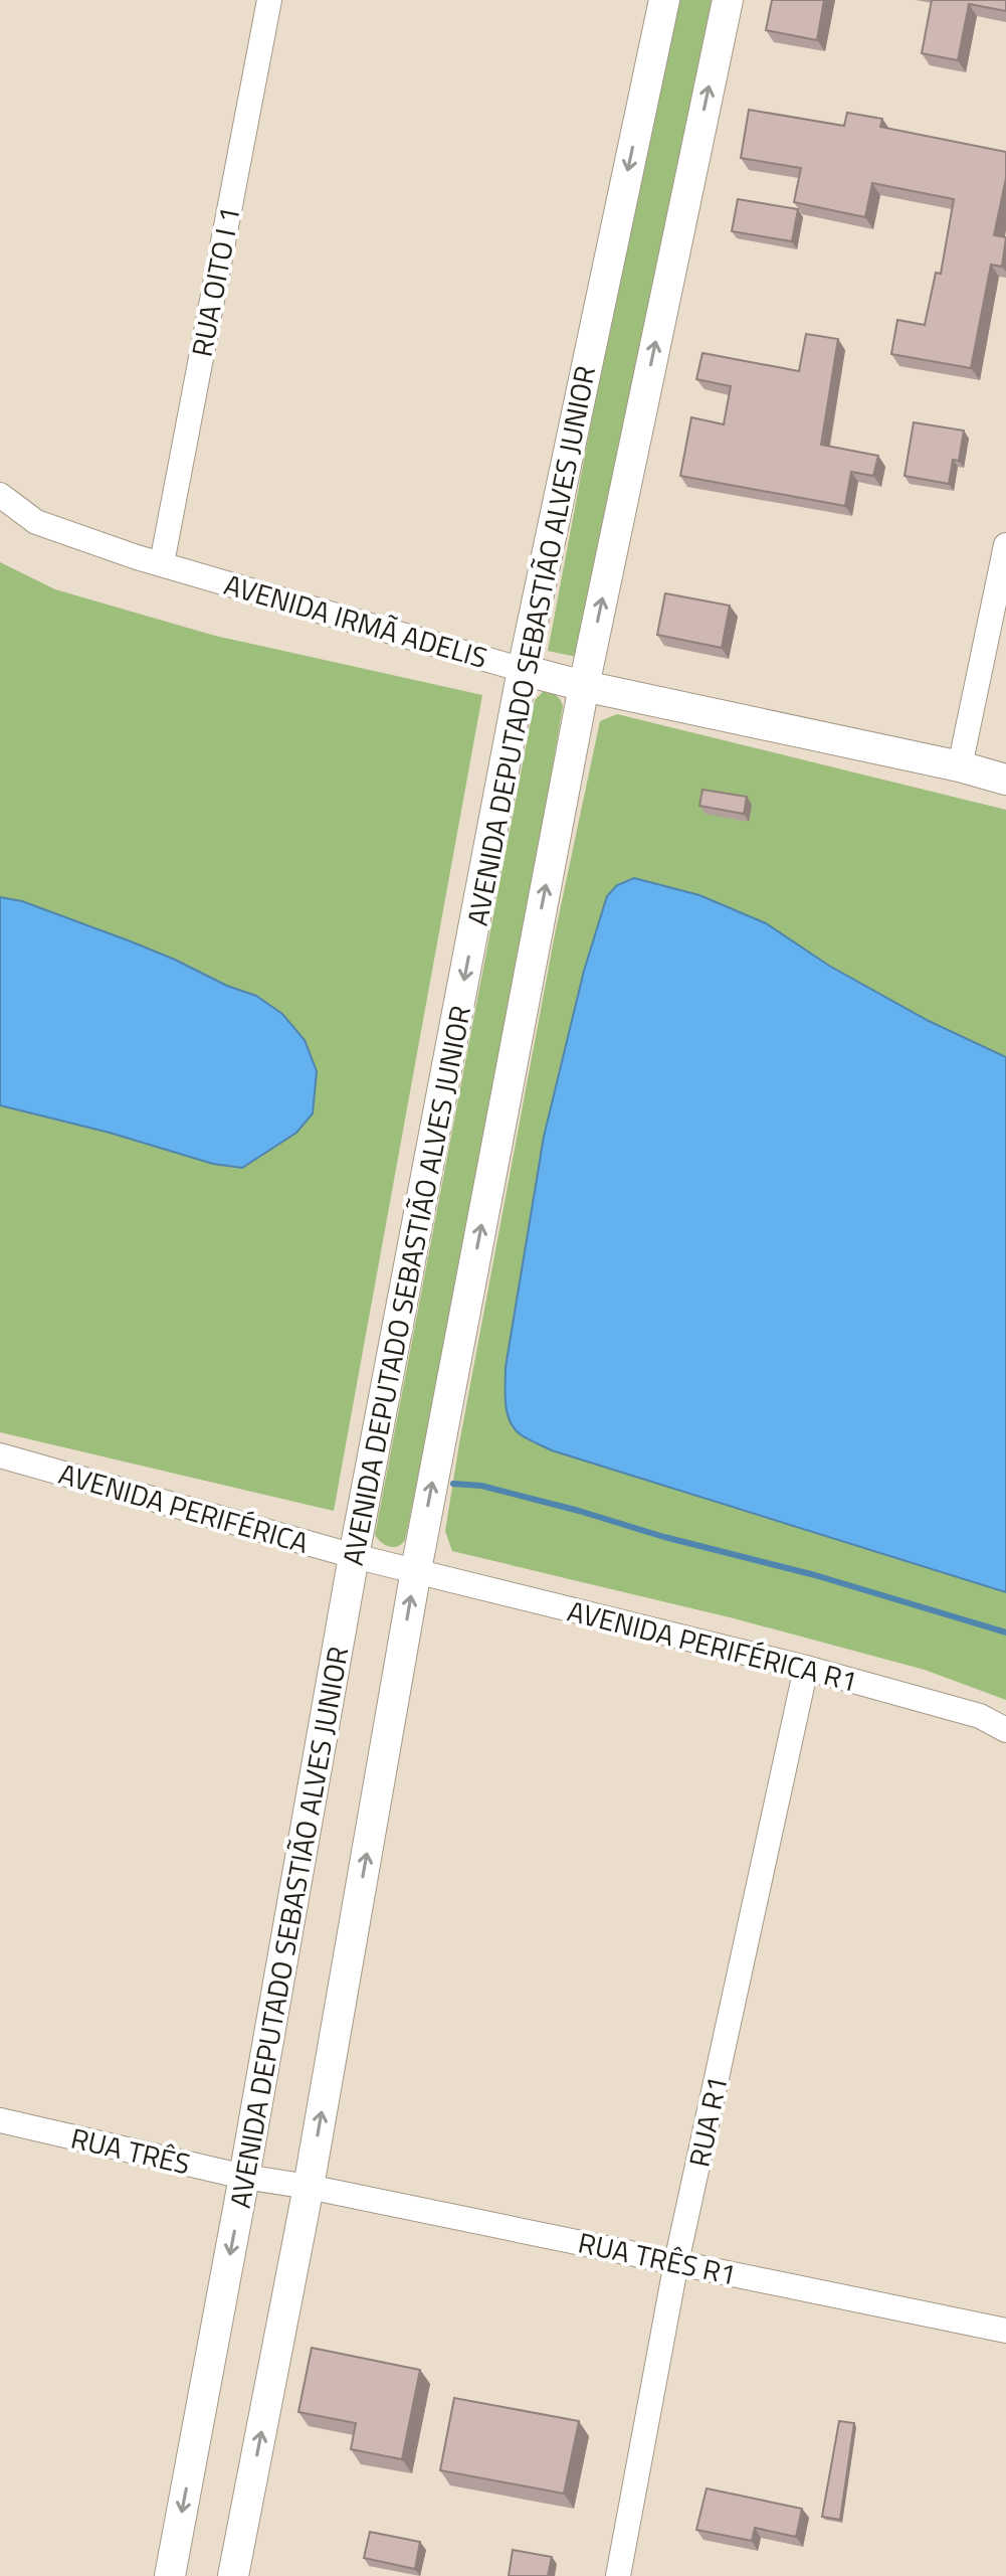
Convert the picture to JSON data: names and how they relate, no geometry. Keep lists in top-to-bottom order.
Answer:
{
  "streets": {
    "street": [
      "RUA OITO I 1",
      "AVENIDA IRMÃ ADELIS",
      "AVENIDA DEPUTADO SEBASTIÃO ALVES JUNIOR",
      "AVENIDA PERIFÉRICA",
      "AVENIDA PERIFÉRICA R1",
      "RUA R1",
      "RUA TRÊS",
      "RUA TRÊS R1"
    ]
  },
  "crossings": [
    ["RUA OITO I 1", "AVENIDA IRMÃ ADELIS"],
    ["AVENIDA IRMÃ ADELIS", "AVENIDA DEPUTADO SEBASTIÃO ALVES JUNIOR"],
    ["AVENIDA DEPUTADO SEBASTIÃO ALVES JUNIOR", "AVENIDA PERIFÉRICA"],
    ["AVENIDA DEPUTADO SEBASTIÃO ALVES JUNIOR", "RUA TRÊS"],
    ["AVENIDA PERIFÉRICA", "AVENIDA PERIFÉRICA R1"],
    ["AVENIDA PERIFÉRICA R1", "RUA R1"],
    ["RUA R1", "RUA TRÊS R1"],
    ["RUA TRÊS", "RUA TRÊS R1"]
  ]
}
